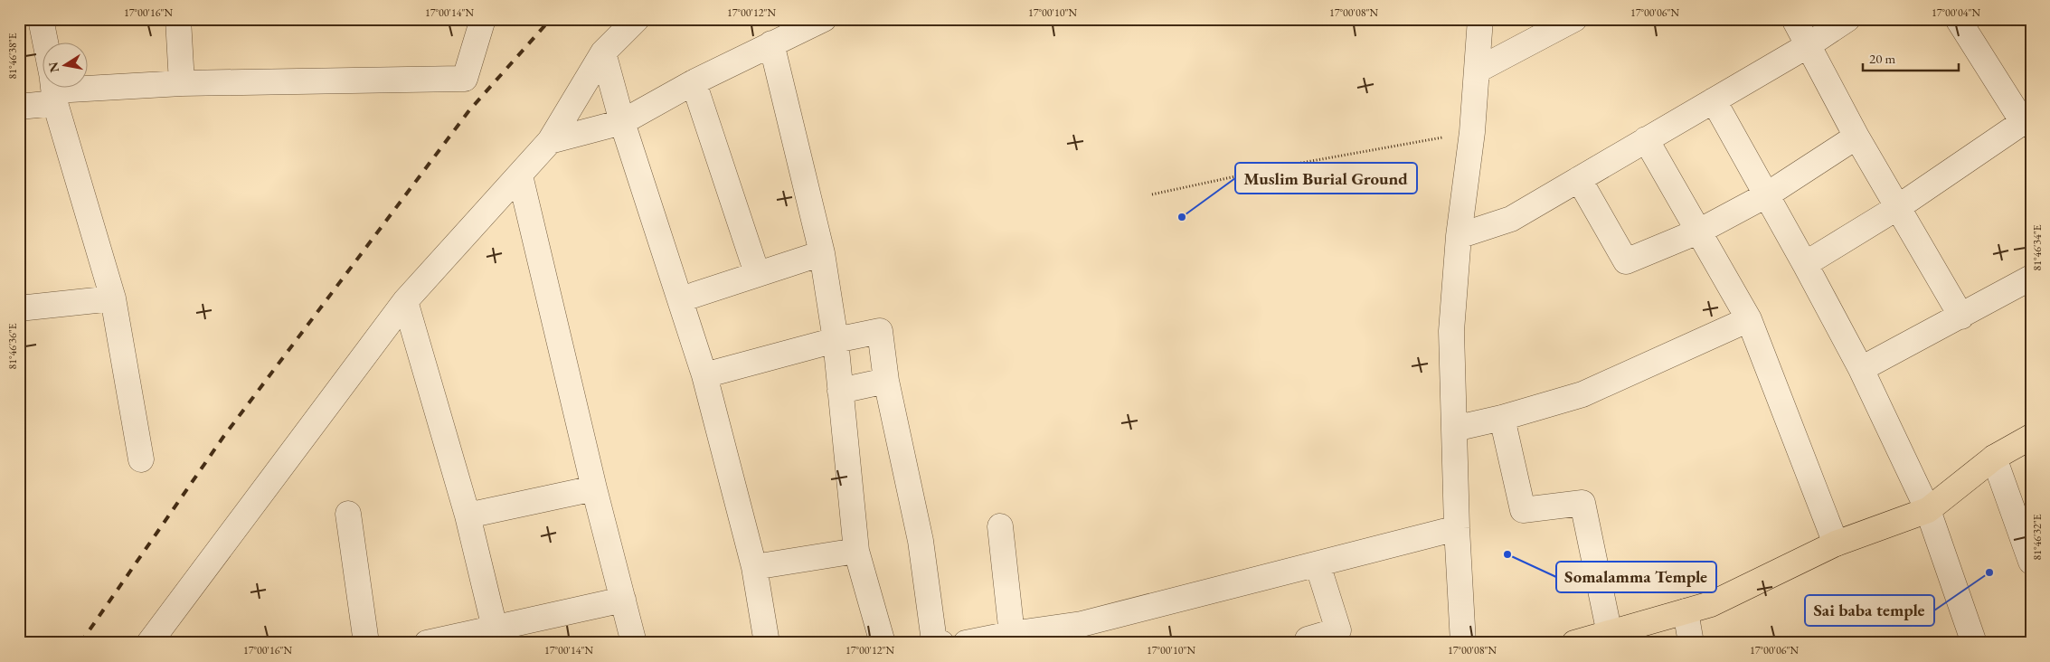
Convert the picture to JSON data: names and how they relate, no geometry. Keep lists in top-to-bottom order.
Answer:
{
  "places": ["Muslim Burial Ground", "Somalamma Temple", "Sai baba temple"],
  "scale_bar": "20 m",
  "north": "left",
  "coordinates": [
    "17°00'16\"N",
    "17°00'14\"N",
    "17°00'12\"N",
    "17°00'10\"N",
    "17°00'08\"N",
    "17°00'06\"N",
    "17°00'04\"N",
    "81°46'38\"E",
    "81°46'34\"E",
    "81°46'36\"E",
    "81°46'32\"E"
  ]
}
